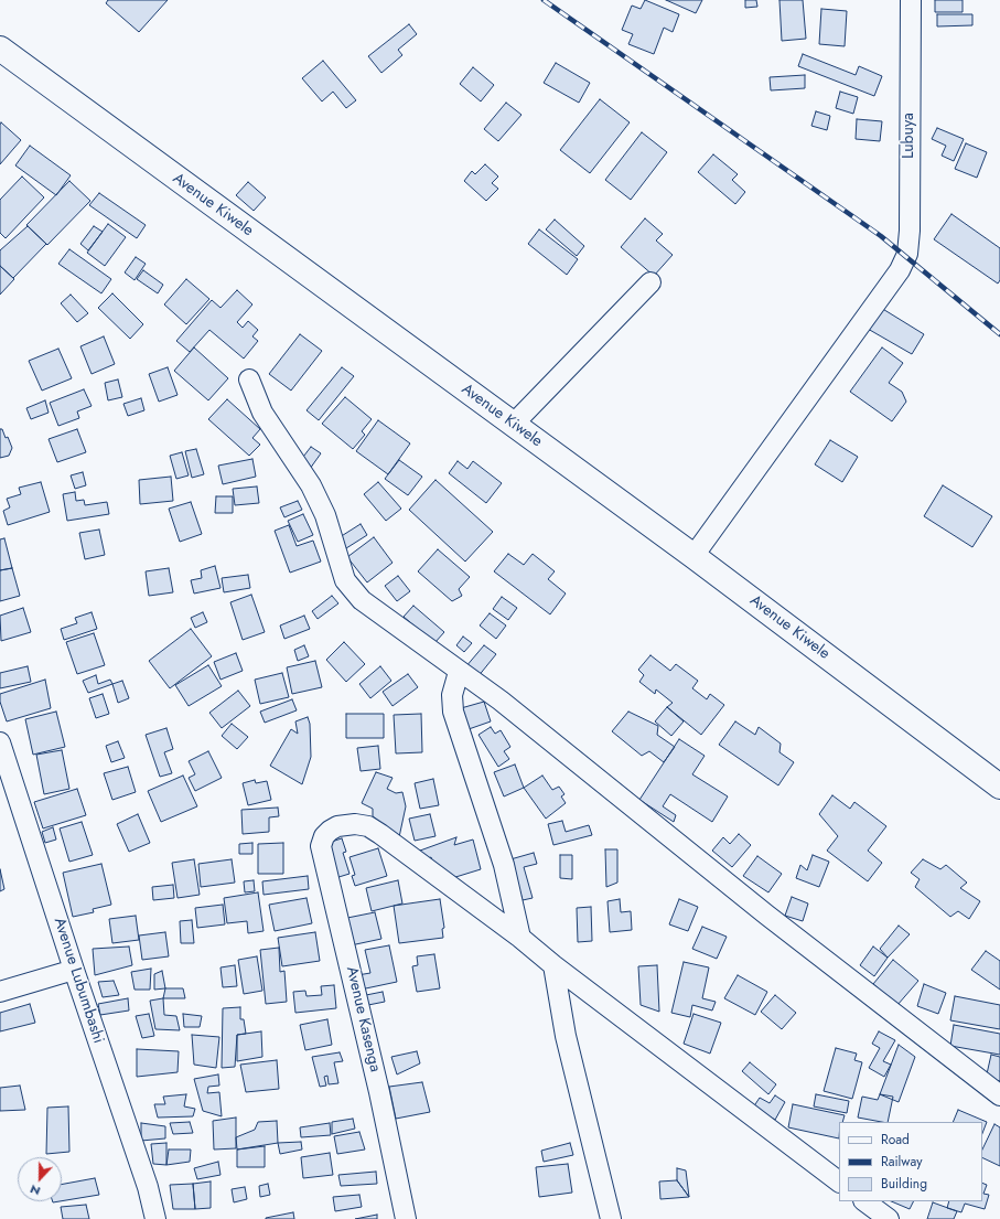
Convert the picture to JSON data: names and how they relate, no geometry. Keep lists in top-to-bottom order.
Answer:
{
  "streets": {
    "street": [
      "Lubuya",
      "Avenue Kiwele",
      "Avenue Lubumbashi",
      "Avenue Kasenga"
    ]
  },
  "crossings": [
    ["Lubuya", "Avenue Kiwele"]
  ],
  "legend": ["Road", "Railway", "Building"],
  "north": "bottom"
}
